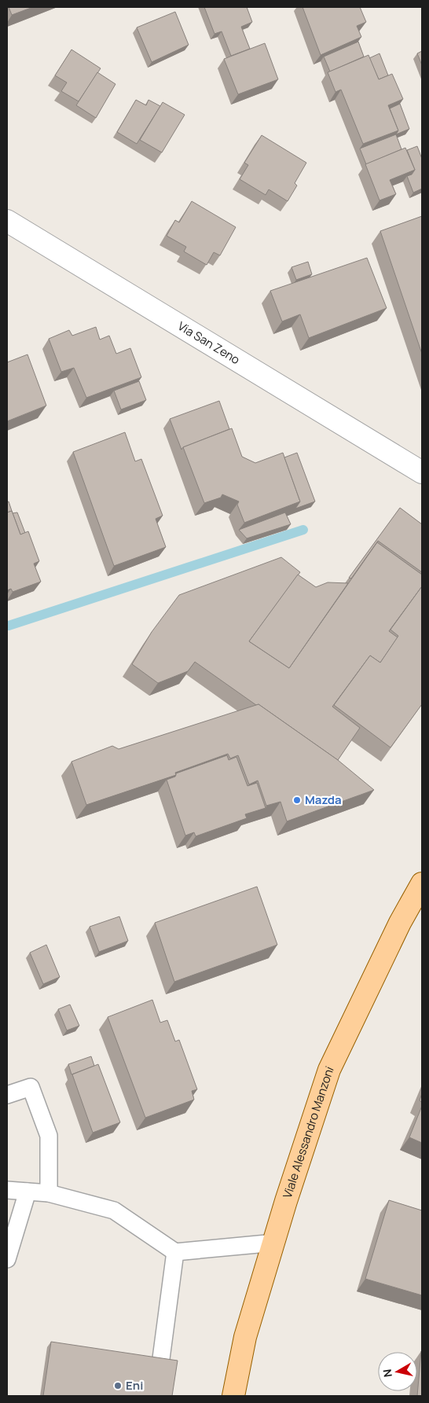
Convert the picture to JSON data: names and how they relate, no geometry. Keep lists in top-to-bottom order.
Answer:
{
  "streets": {
    "main road": ["Viale Alessandro Manzoni"],
    "street": ["Via San Zeno"]
  },
  "places": ["Mazda", "Eni"],
  "north": "left"
}
